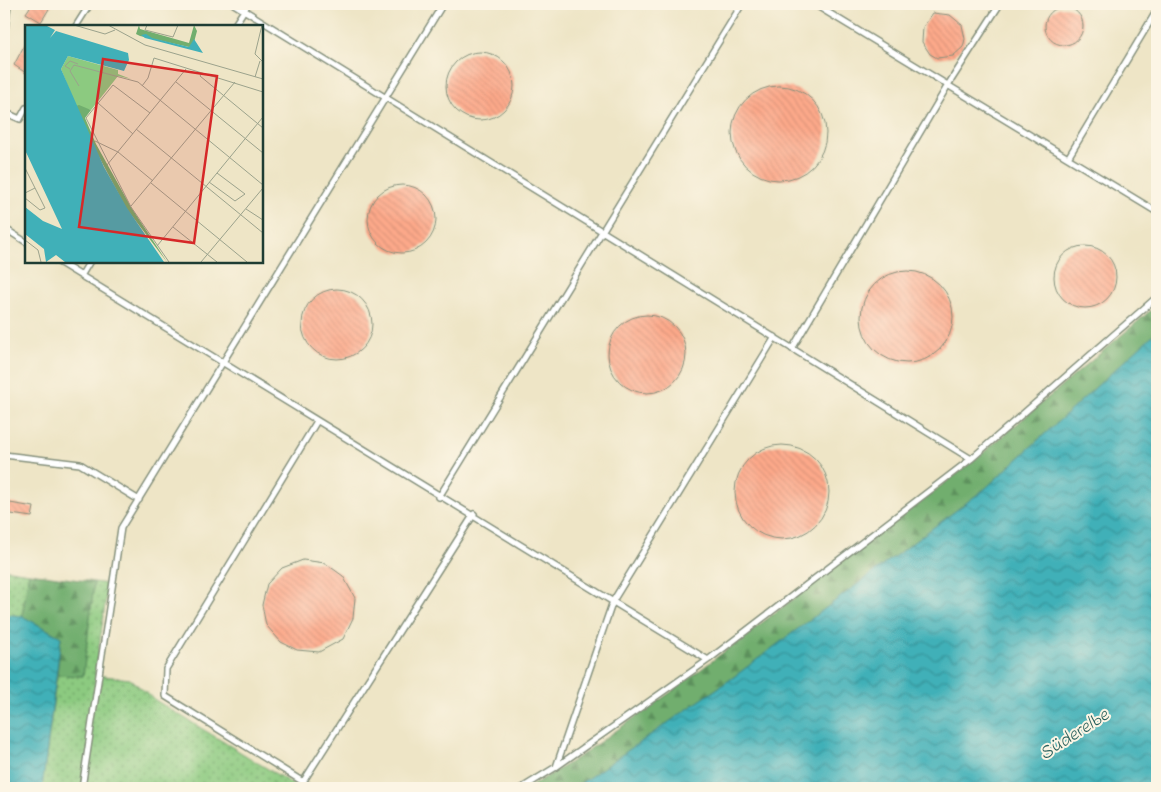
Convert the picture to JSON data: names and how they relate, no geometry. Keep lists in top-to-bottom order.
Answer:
{
  "water": ["Süderelbe"]
}
